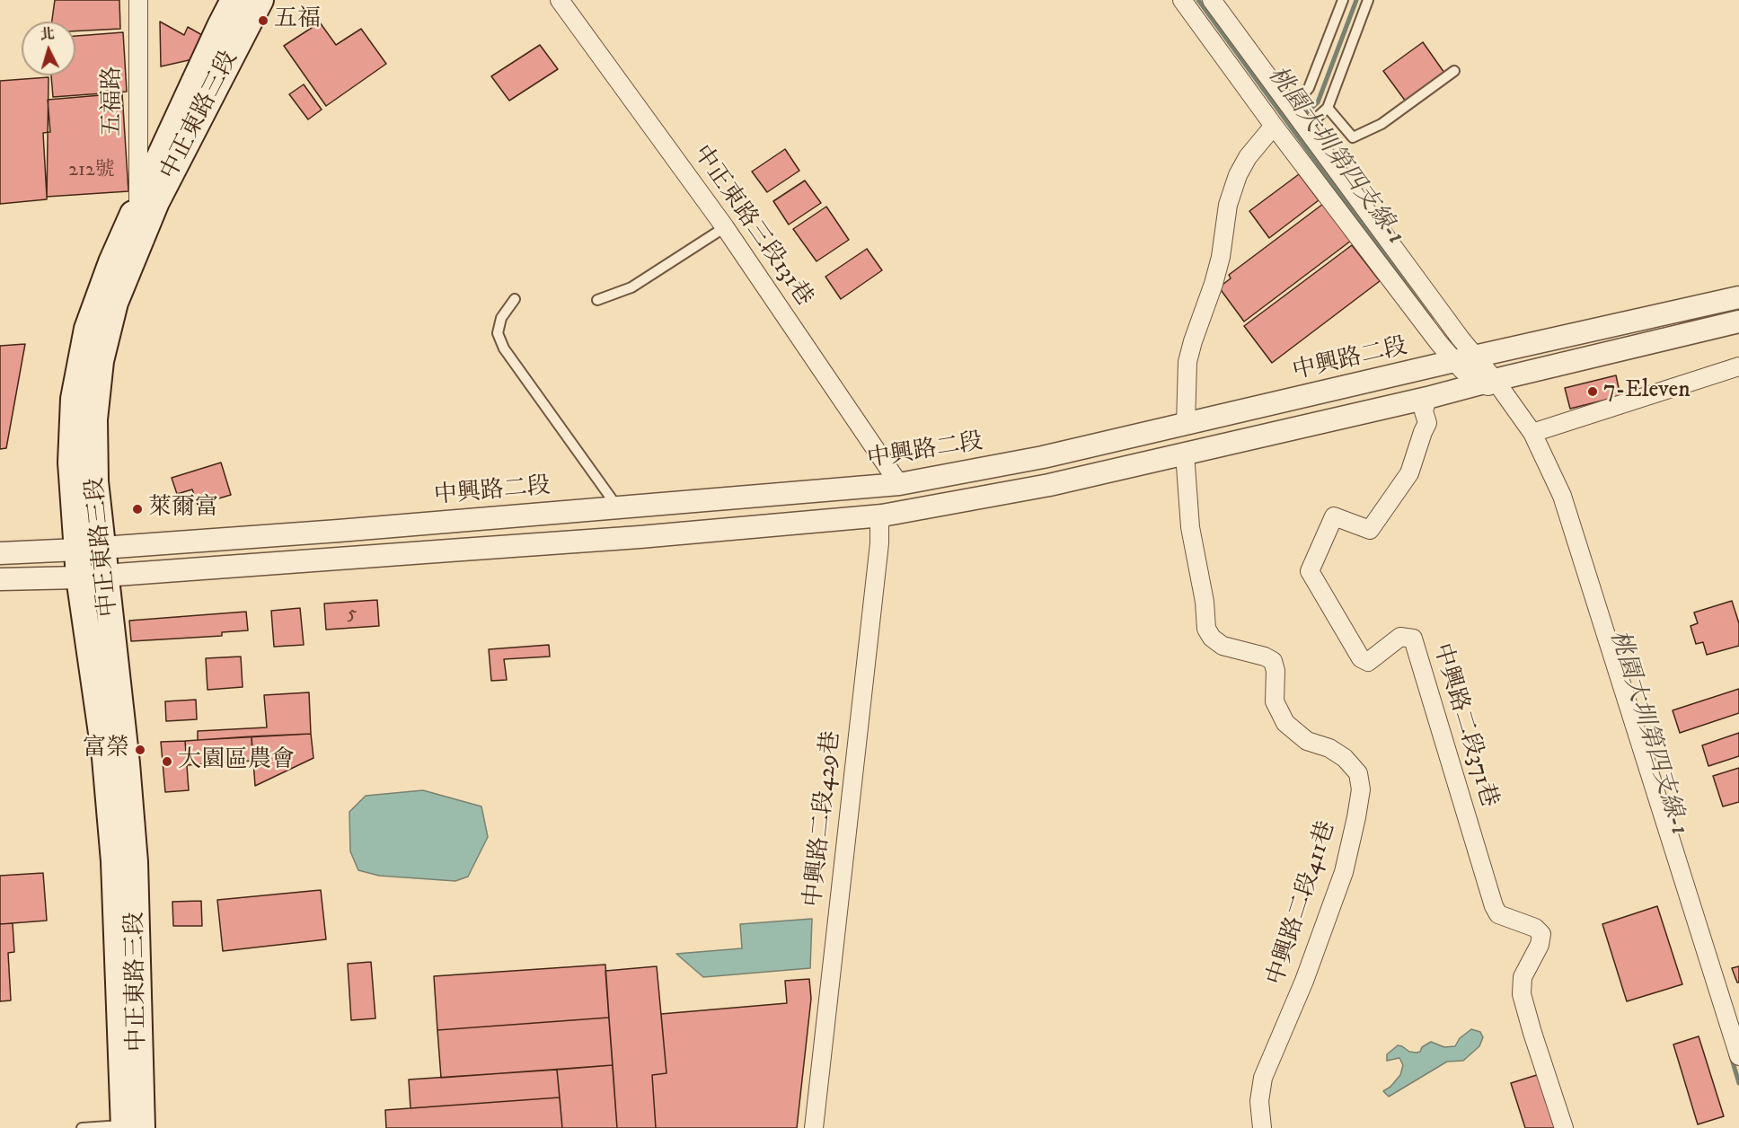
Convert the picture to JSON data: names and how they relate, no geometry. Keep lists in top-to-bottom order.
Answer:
{
  "streets": {
    "main road": ["中正東路三段"],
    "street": [
      "五福路",
      "中正東路三段131巷",
      "中興路二段",
      "中興路二段371巷",
      "中興路二段429巷",
      "中興路二段411巷"
    ]
  },
  "crossings": [
    ["五福路", "中正東路三段"],
    ["中正東路三段", "中興路二段"],
    ["中正東路三段131巷", "中興路二段"]
  ],
  "water": ["桃園大圳第四支線-1"],
  "places": [
    "五福",
    "7-Eleven",
    "萊爾富",
    "富榮",
    "大園區農會"
  ],
  "house_numbers": ["212號", "5"],
  "north": "top"
}
